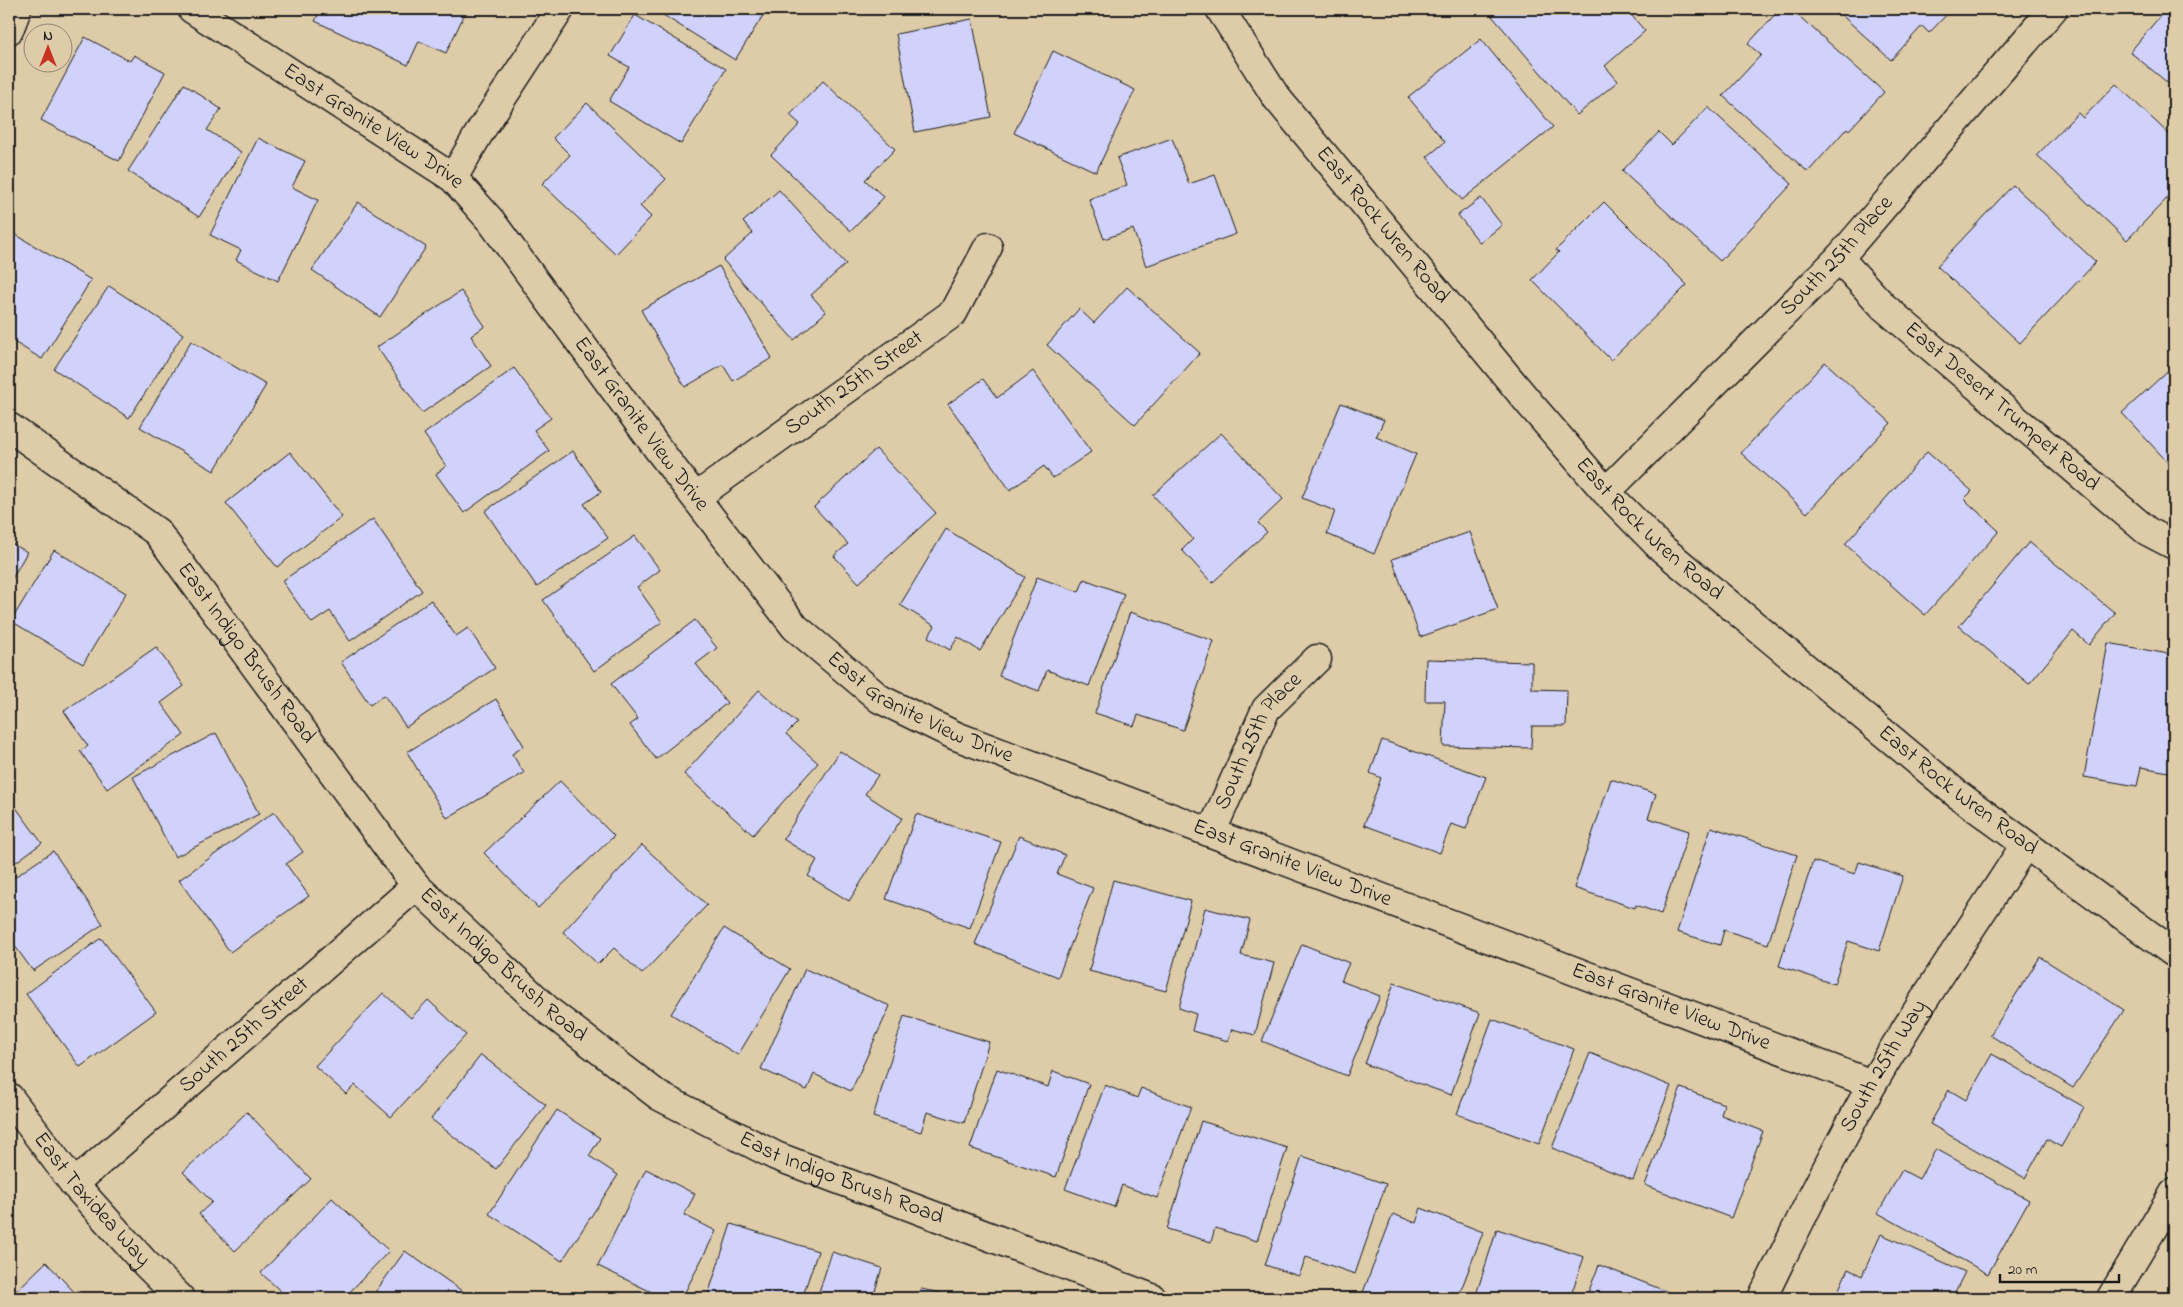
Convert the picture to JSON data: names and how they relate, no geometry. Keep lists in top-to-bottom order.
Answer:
{
  "streets": {
    "street": [
      "East Granite View Drive",
      "East Rock Wren Road",
      "South 25th Place",
      "South 25th Street",
      "East Desert Trumpet Road",
      "East Indigo Brush Road",
      "South 25th Way",
      "East Taxidea Way"
    ]
  },
  "crossings": [
    ["East Granite View Drive", "South 25th Place"],
    ["East Granite View Drive", "South 25th Street"],
    ["East Granite View Drive", "South 25th Way"],
    ["East Rock Wren Road", "South 25th Place"],
    ["East Rock Wren Road", "South 25th Way"],
    ["South 25th Place", "East Desert Trumpet Road"],
    ["South 25th Street", "East Indigo Brush Road"],
    ["South 25th Street", "East Taxidea Way"]
  ],
  "scale_bar": "20 m",
  "north": "top"
}
